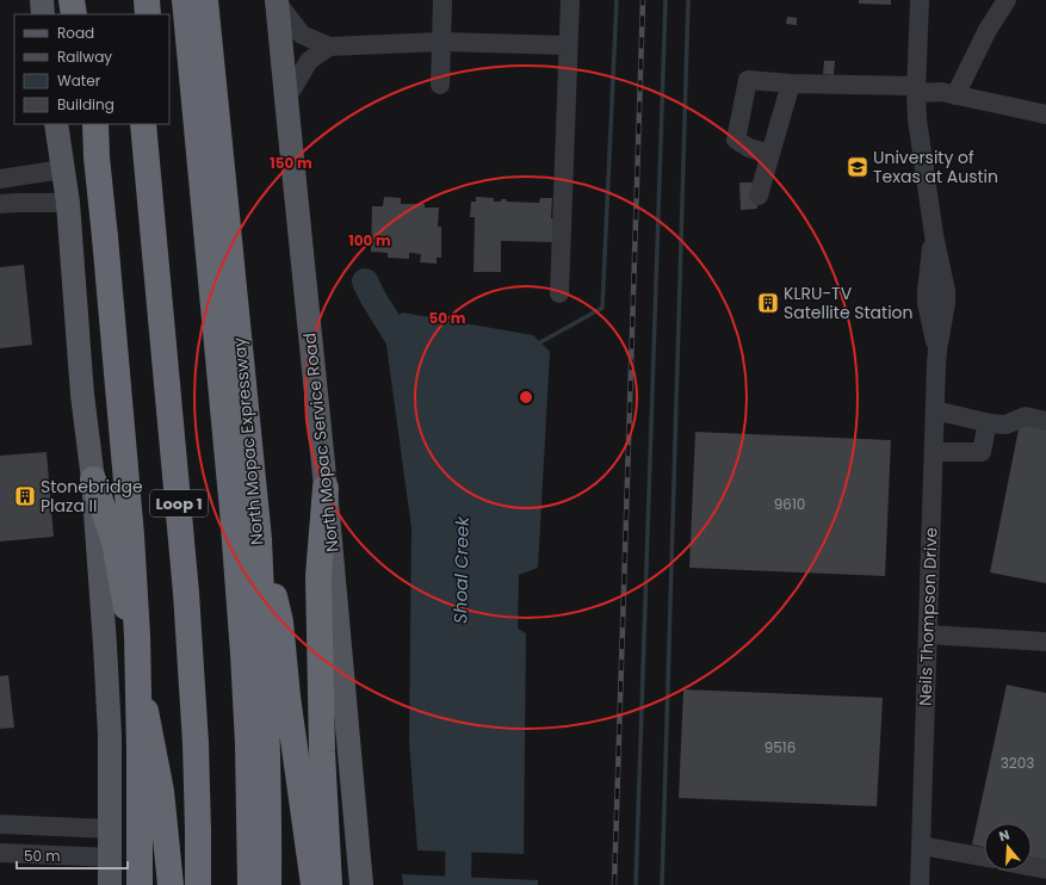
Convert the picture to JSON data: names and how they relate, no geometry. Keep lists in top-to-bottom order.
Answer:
{
  "streets": {
    "highway": ["North Mopac Expressway", "Loop 1"],
    "main road": ["North Mopac Service Road"],
    "street": ["Neils Thompson Drive"]
  },
  "water": ["Shoal Creek"],
  "places": {
    "school or university": ["University of Texas at Austin"],
    "building": ["KLRU-TV Satellite Station", "Stonebridge Plaza II"]
  },
  "house_numbers": ["9610", "9516", "3203"],
  "legend": [
    "Road",
    "Railway",
    "Water",
    "Building"
  ],
  "scale_bar": "50 m",
  "north": "top",
  "rings": ["150 m", "100 m", "50 m"]
}
